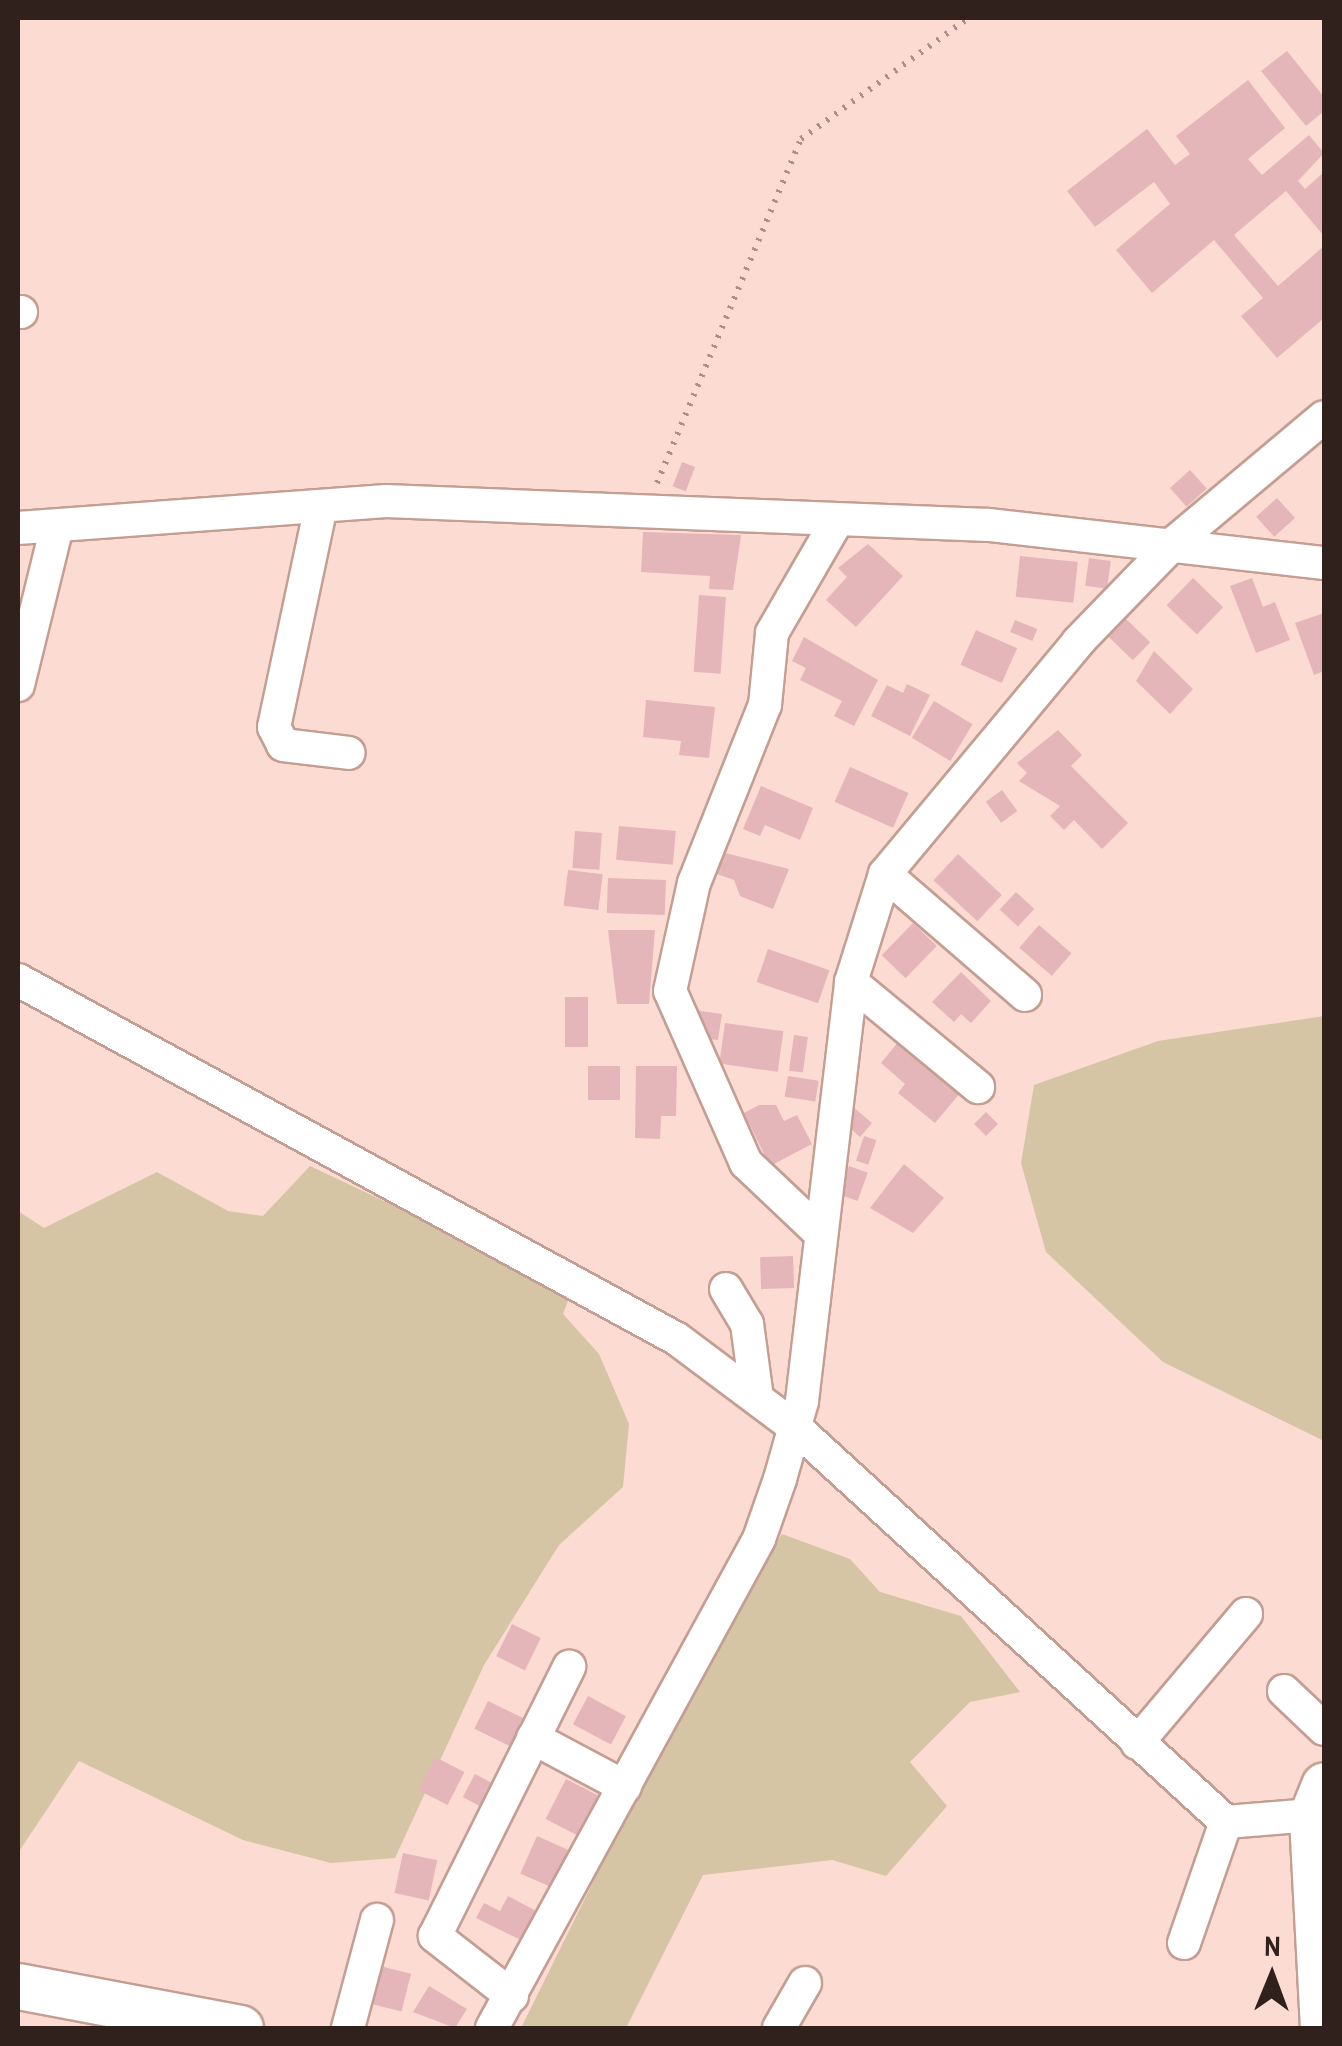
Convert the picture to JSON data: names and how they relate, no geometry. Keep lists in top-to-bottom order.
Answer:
{
  "north": "top"
}
